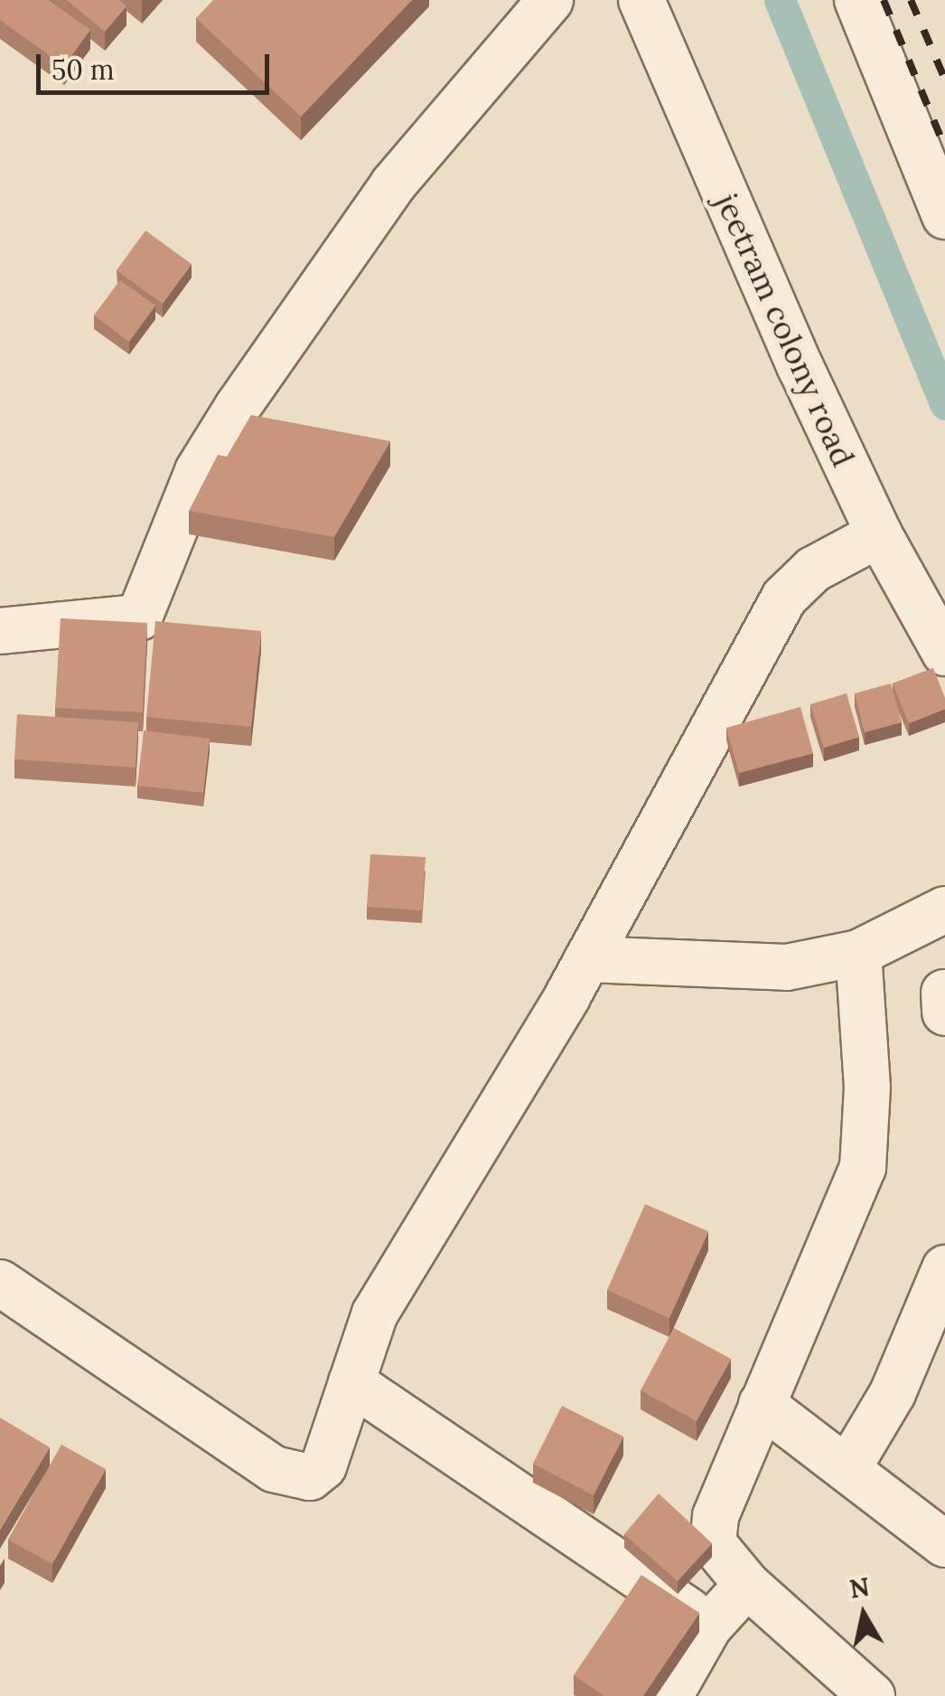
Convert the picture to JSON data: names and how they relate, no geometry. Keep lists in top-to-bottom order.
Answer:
{
  "streets": {
    "street": ["jeetram colony road"]
  },
  "scale_bar": "50 m",
  "north": "top"
}
